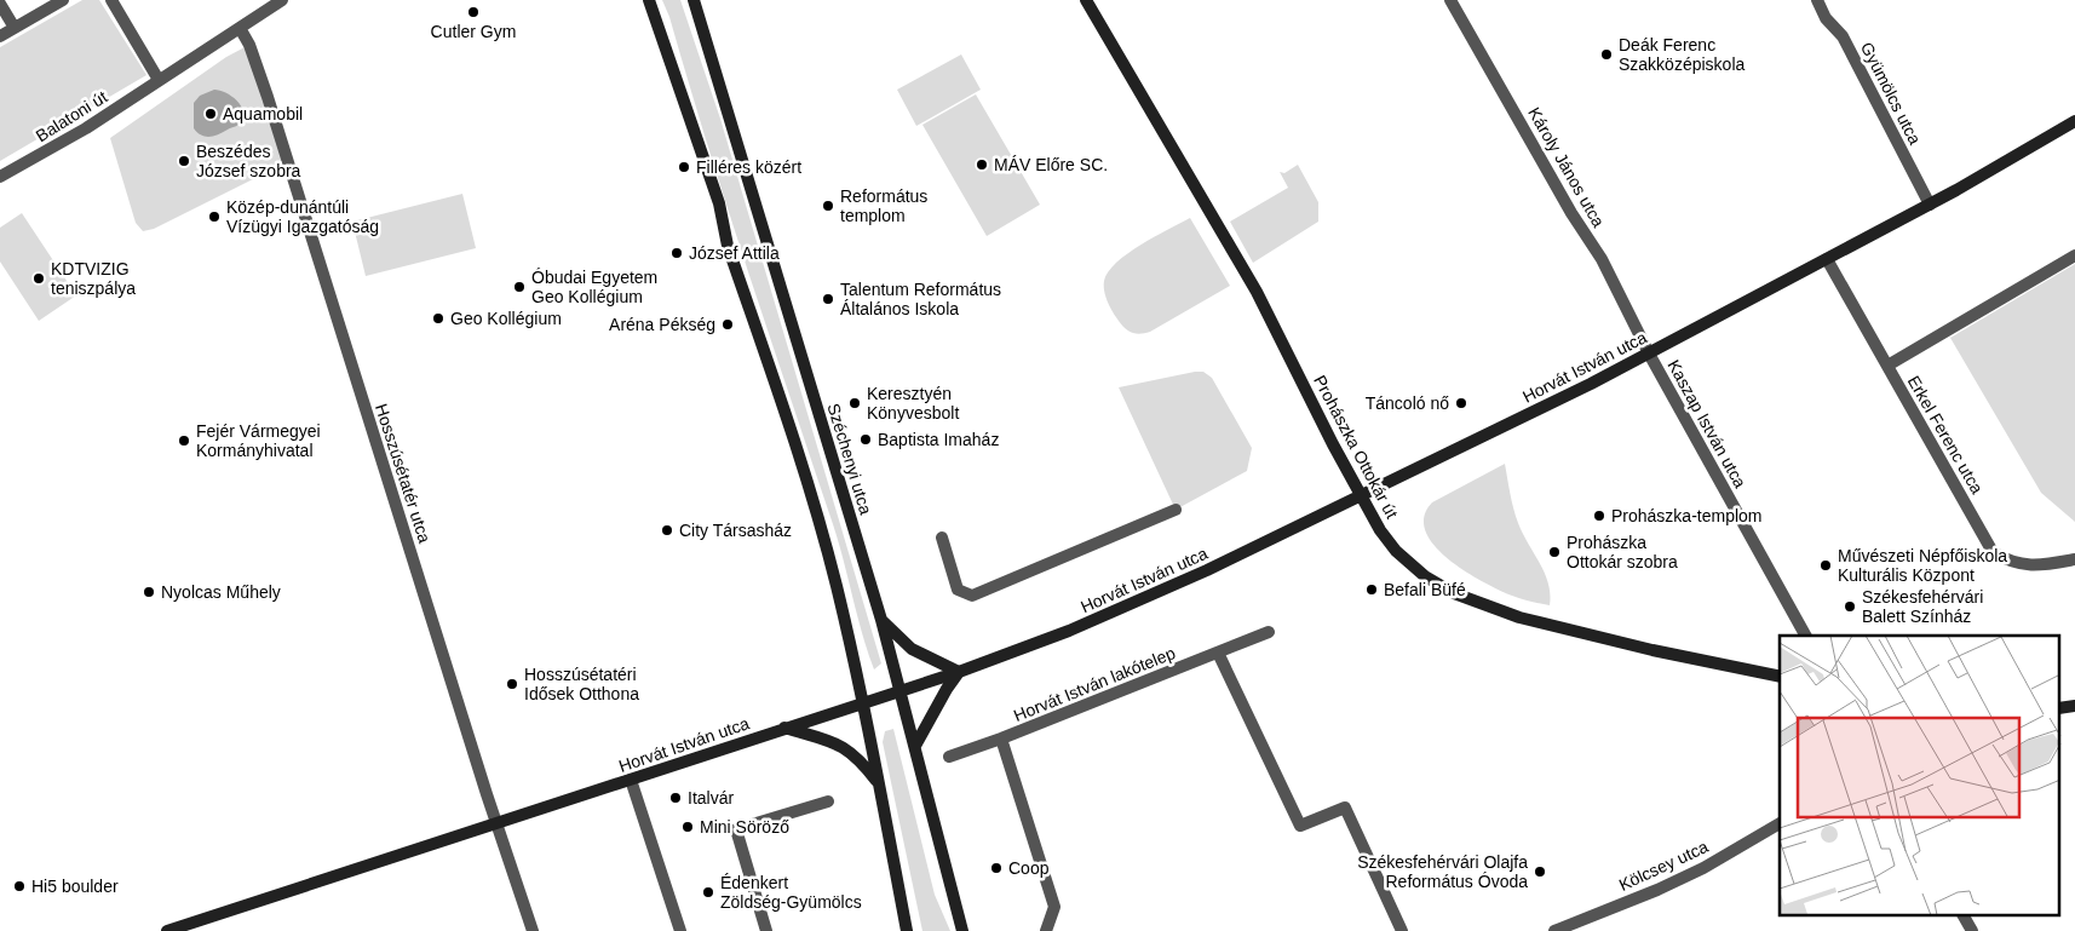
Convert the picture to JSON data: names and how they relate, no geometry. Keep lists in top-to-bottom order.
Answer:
{
  "streets": {
    "main road": ["Horvát István utca", "Prohászka Ottokár út", "Széchenyi utca"],
    "street": [
      "Gyümölcs utca",
      "Balatoni út",
      "Károly János utca",
      "Kaszap István utca",
      "Erkel Ferenc utca",
      "Hosszúsétatér utca",
      "Horvát István lakótelep",
      "Kölcsey utca"
    ]
  },
  "crossings": [
    ["Gyümölcs utca", "Horvát István utca"],
    ["Balatoni út", "Hosszúsétatér utca"],
    ["Károly János utca", "Horvát István utca"],
    ["Károly János utca", "Kaszap István utca"],
    ["Horvát István utca", "Kaszap István utca"],
    ["Horvát István utca", "Erkel Ferenc utca"],
    ["Horvát István utca", "Prohászka Ottokár út"],
    ["Horvát István utca", "Széchenyi utca"],
    ["Horvát István utca", "Hosszúsétatér utca"]
  ],
  "places": [
    "Cutler Gym",
    "Deák Ferenc Szakközépiskola",
    "Aquamobil",
    "Beszédes József szobra",
    "MÁV Előre SC.",
    "Filléres közért",
    "Református templom",
    "Közép-dunántúli Vízügyi Igazgatóság",
    "József Attila",
    "KDTVIZIG teniszpálya",
    "Óbudai Egyetem Geo Kollégium",
    "Talentum Református Általános Iskola",
    "Geo Kollégium",
    "Aréna Pékség",
    "Keresztyén Könyvesbolt",
    "Táncoló nő",
    "Baptista Imaház",
    "Fejér Vármegyei Kormányhivatal",
    "Prohászka-templom",
    "City Társasház",
    "Prohászka Ottokár szobra",
    "Művészeti Népfőiskola Kulturális Központ",
    "Befali Büfé",
    "Nyolcas Műhely",
    "Székesfehérvári Balett Színház",
    "Hosszúsétatéri Idősek Otthona",
    "Italvár",
    "Mini Söröző",
    "Coop",
    "Székesfehérvári Olajfa Református Óvoda",
    "Hi5 boulder",
    "Édenkert Zöldség-Gyümölcs"
  ]
}
